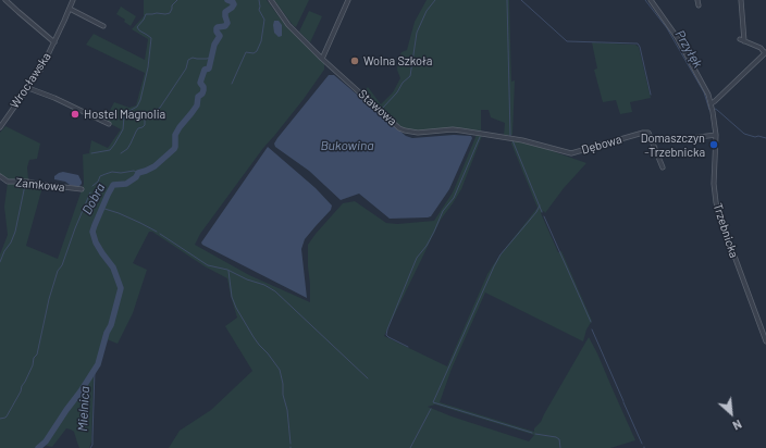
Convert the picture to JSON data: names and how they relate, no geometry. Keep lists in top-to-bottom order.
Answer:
{
  "streets": {
    "street": [
      "Wrocławska",
      "Stawowa",
      "Dębowa",
      "Zamkowa",
      "Trzebnicka"
    ]
  },
  "crossings": [
    ["Stawowa", "Dębowa"]
  ],
  "water": [
    "Przyłęk",
    "Bukowina",
    "Dobra",
    "Mielnica"
  ],
  "places": ["Wolna Szkoła", "Hostel Magnolia", "Domaszczyn -Trzebnicka"],
  "north": "bottom right"
}
